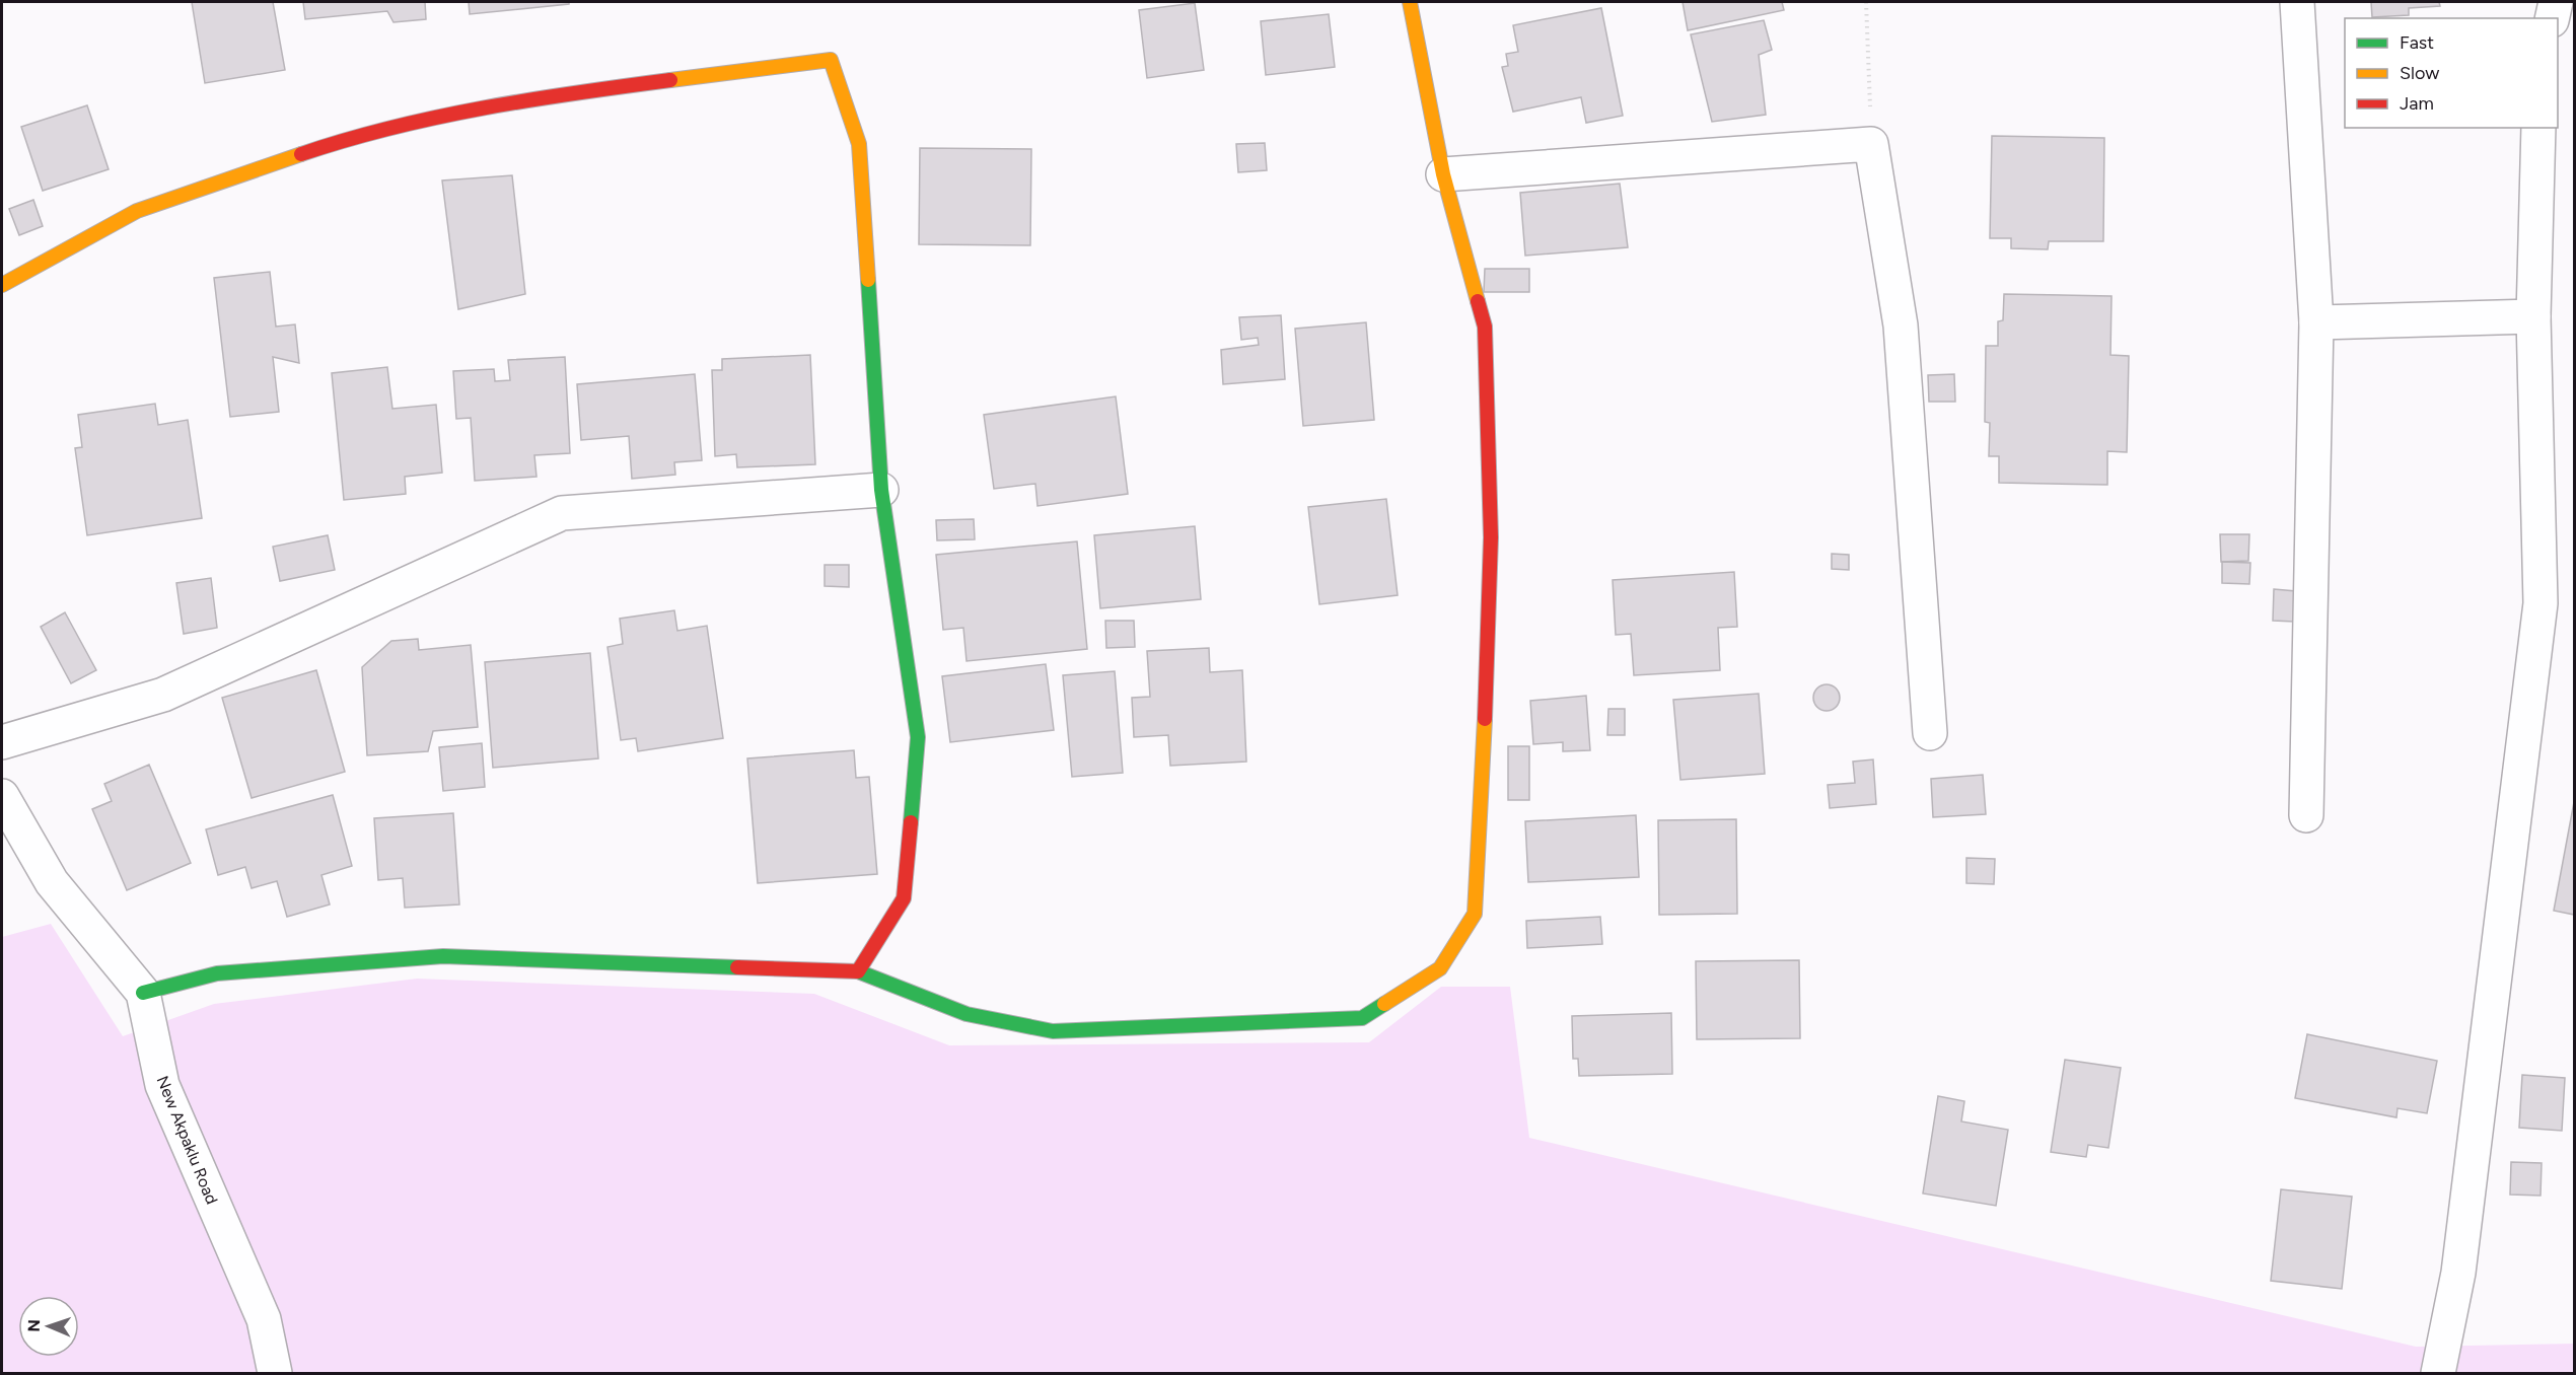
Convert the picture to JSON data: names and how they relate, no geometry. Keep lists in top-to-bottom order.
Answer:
{
  "streets": {
    "street": ["New Akpaklu Road"]
  },
  "legend": ["Fast", "Slow", "Jam"],
  "north": "left"
}
